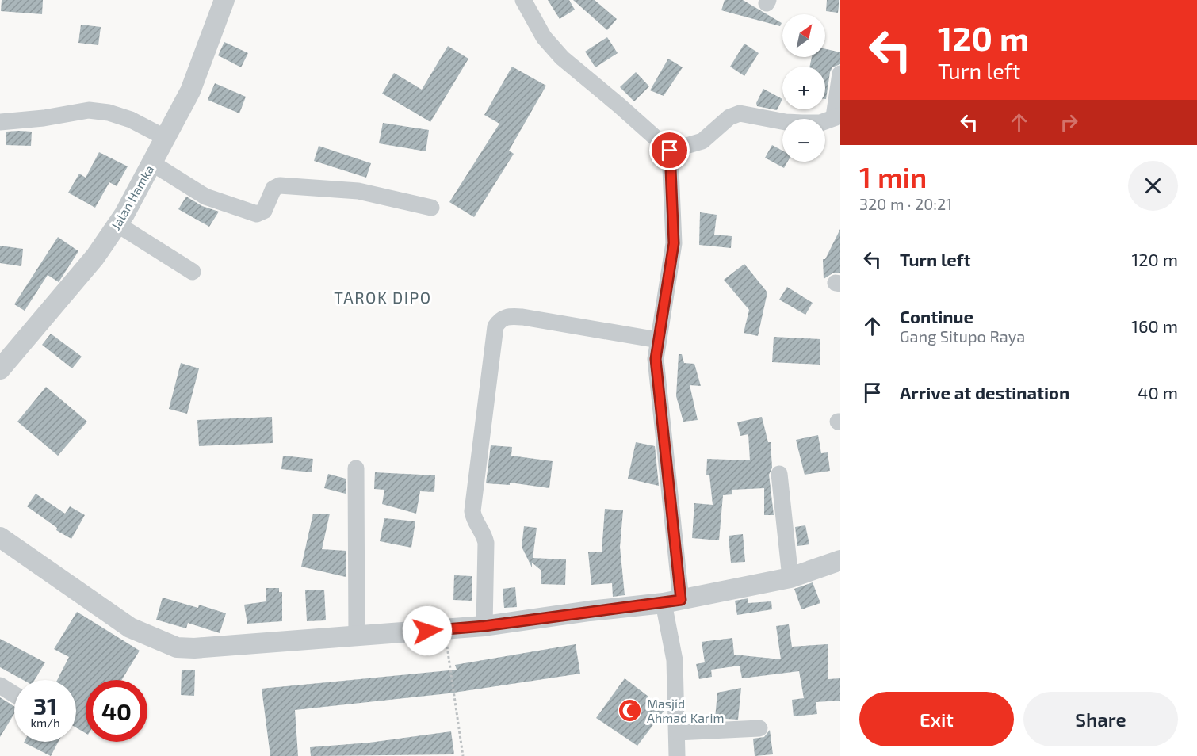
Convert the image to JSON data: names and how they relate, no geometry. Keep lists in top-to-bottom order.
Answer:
{
  "streets": {
    "street": ["Jalan Hamka"]
  },
  "districts": ["TAROK DIPO"],
  "places": {
    "mosque": ["Masjid Ahmad Karim"]
  },
  "north": "top right",
  "page": {
    "turn": ["120 m", "Turn left"],
    "map_buttons": ["+", "−"],
    "heading": ["1 min", "320 m · 20:21"],
    "list": [
      {
        "name": "Turn left",
        "value": "120 m"
      },
      {
        "name": "Continue",
        "note": "Gang Situpo Raya",
        "value": "160 m"
      },
      {
        "name": "Arrive at destination",
        "value": "40 m"
      }
    ],
    "speed": "31 km/h",
    "limit": "40",
    "buttons": ["Exit", "Share"]
  }
}
